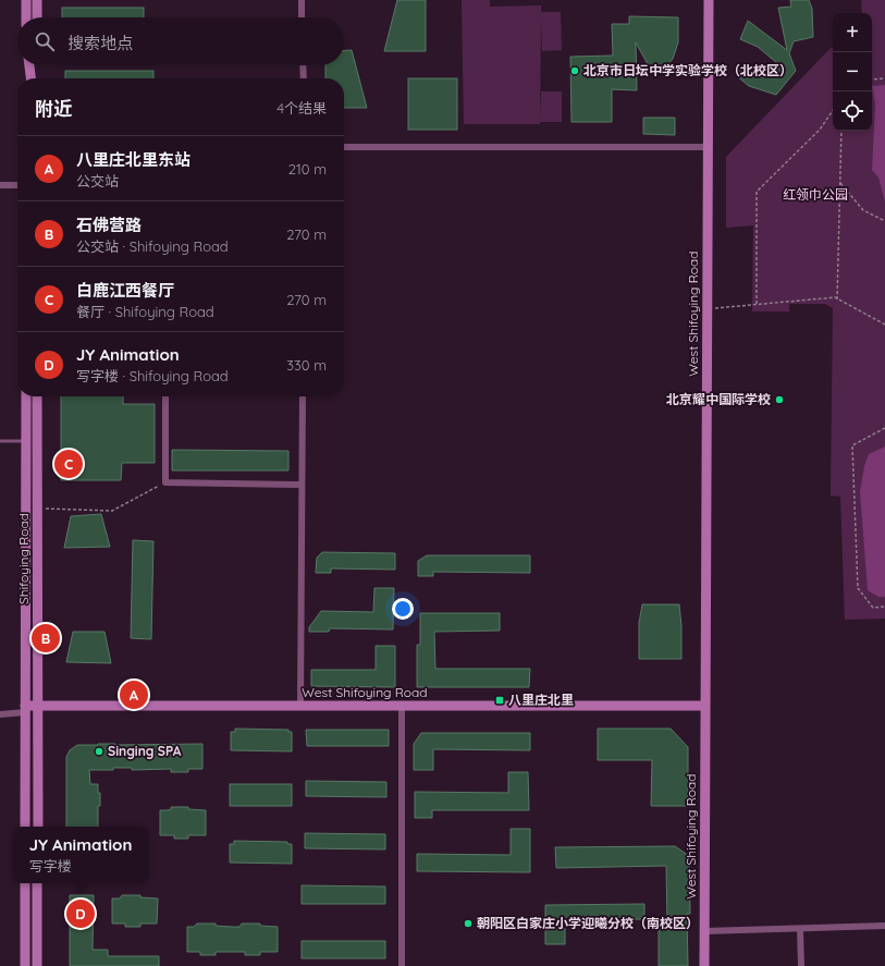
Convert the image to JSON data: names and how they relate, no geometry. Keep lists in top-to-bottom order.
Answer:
{
  "streets": {
    "street": ["West Shifoying Road", "Shifoying Road"]
  },
  "crossings": [
    ["West Shifoying Road", "Shifoying Road"]
  ],
  "parks": ["红领巾公园"],
  "places": {
    "other": [
      "北京市日坛中学实验学校（北校区）",
      "北京耀中国际学校",
      "Singing SPA",
      "朝阳区白家庄小学迎曦分校（南校区）"
    ],
    "transit": ["八里庄北里"]
  },
  "page": {
    "map_buttons": ["+", "−"],
    "search": "搜索地点",
    "heading": ["附近", "4个结果"],
    "list": [
      {
        "mark": "A",
        "name": "八里庄北里东站",
        "note": "公交站",
        "value": "210 m"
      },
      {
        "mark": "B",
        "name": "石佛营路",
        "note": "公交站 · Shifoying Road",
        "value": "270 m"
      },
      {
        "mark": "C",
        "name": "白鹿江西餐厅",
        "note": "餐厅 · Shifoying Road",
        "value": "270 m"
      },
      {
        "mark": "D",
        "name": "JY Animation",
        "note": "写字楼 · Shifoying Road",
        "value": "330 m"
      }
    ],
    "pins": [
      "C",
      "B",
      "A",
      "D"
    ],
    "popup": ["JY Animation", "写字楼"]
  }
}
